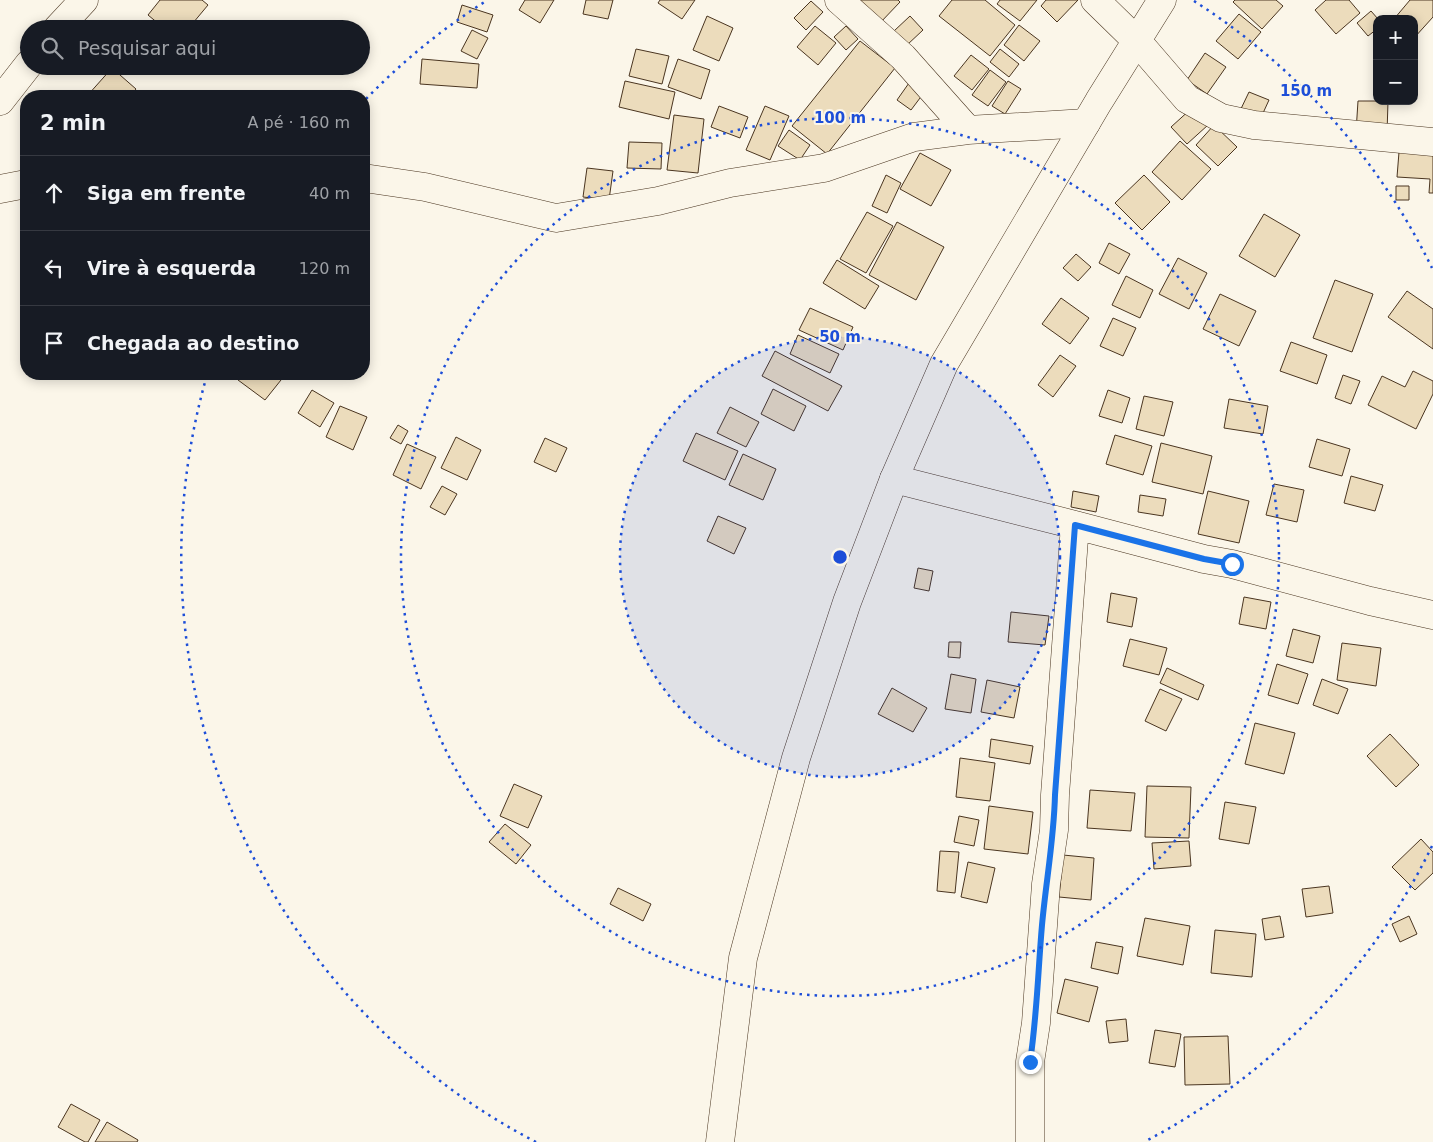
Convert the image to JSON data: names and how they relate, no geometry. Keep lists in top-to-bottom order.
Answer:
{
  "page": {
    "map_buttons": ["+", "−"],
    "search": "Pesquisar aqui",
    "heading": ["2 min", "A pé · 160 m"],
    "list": [
      ["Siga em frente", "40 m"],
      ["Vire à esquerda", "120 m"],
      "Chegada ao destino"
    ]
  },
  "rings": ["150 m", "100 m", "50 m"]
}
